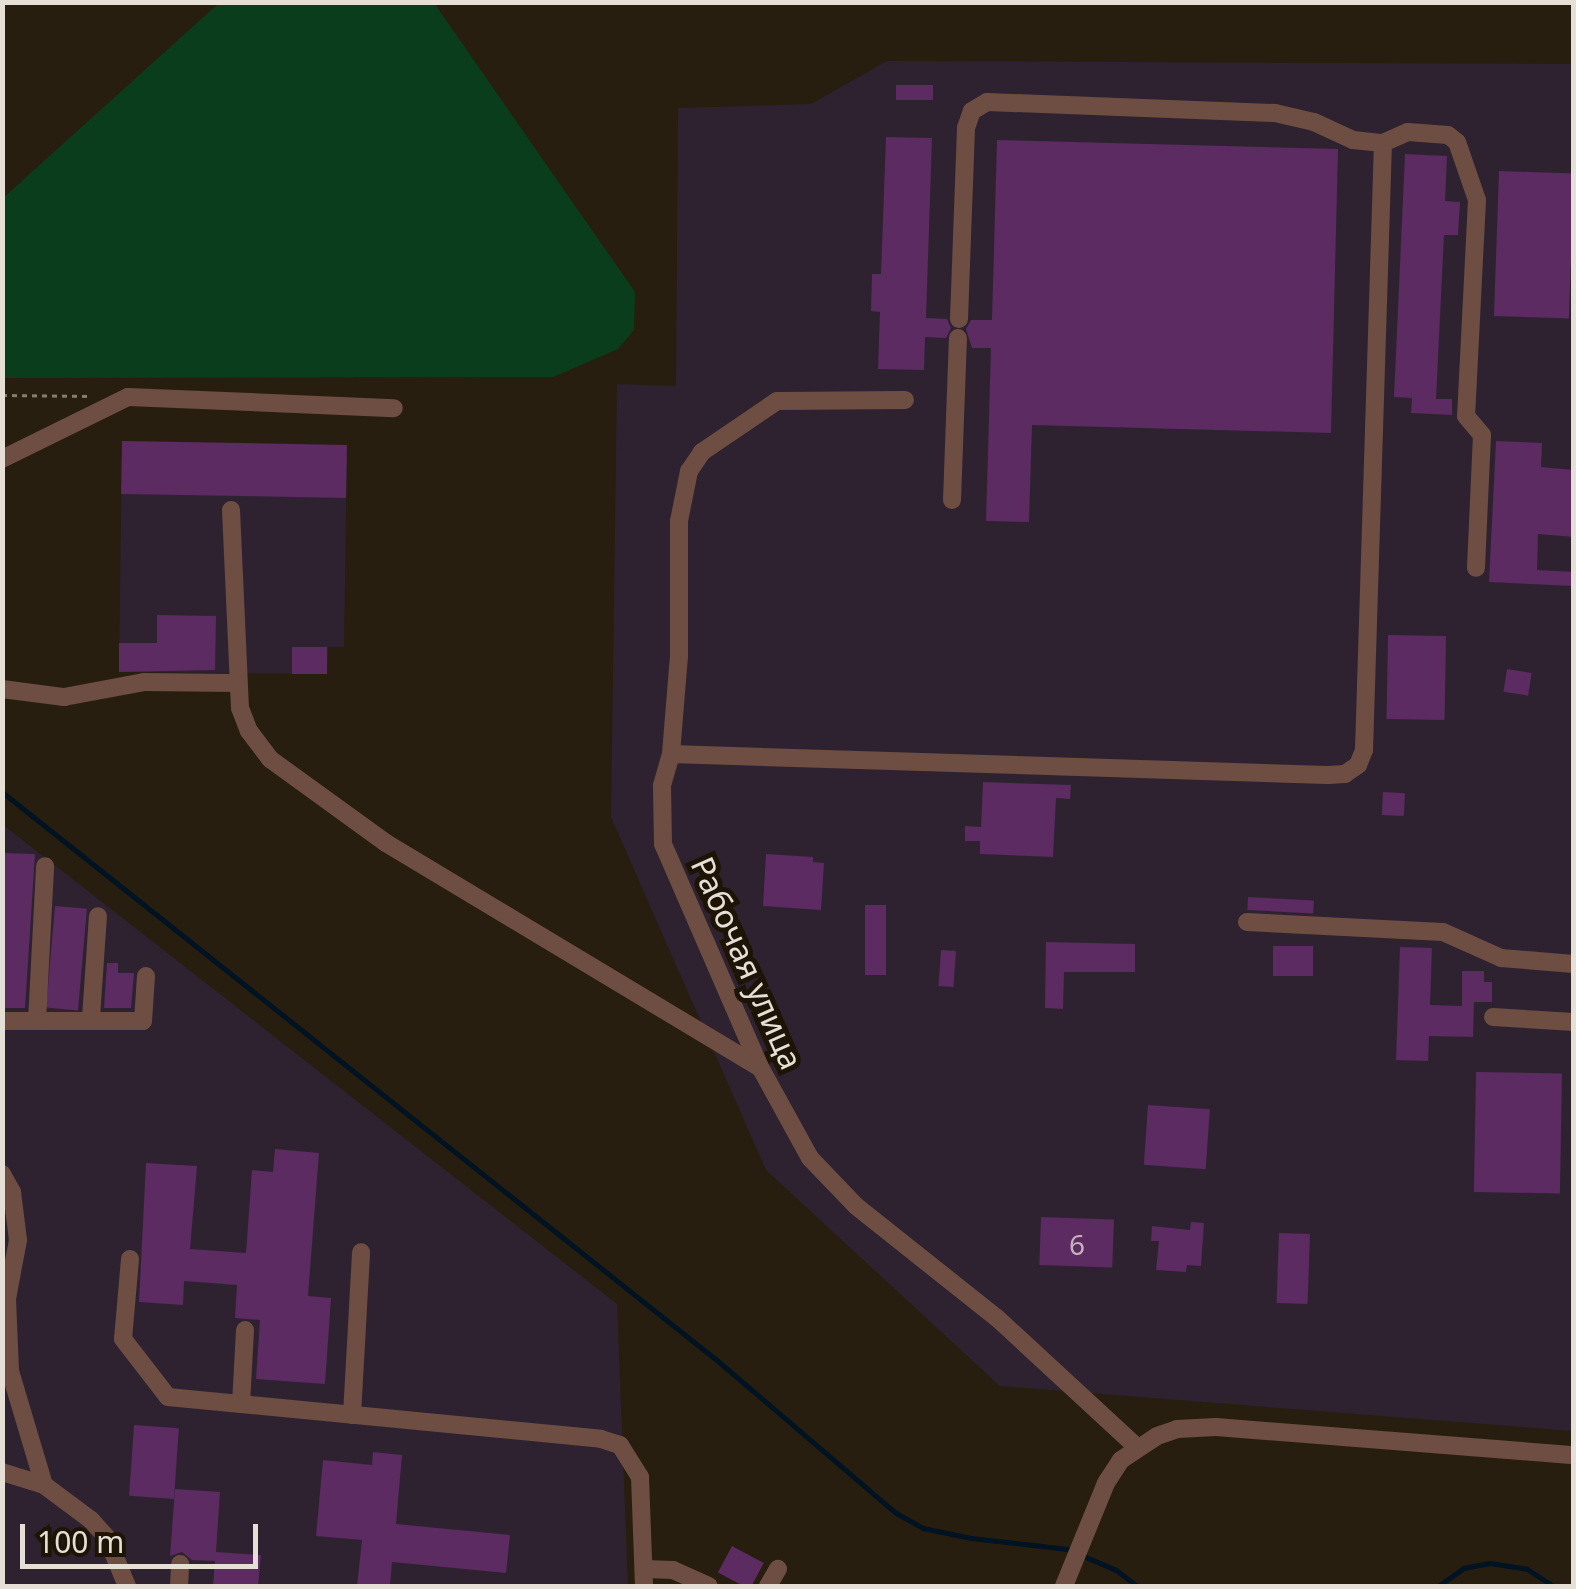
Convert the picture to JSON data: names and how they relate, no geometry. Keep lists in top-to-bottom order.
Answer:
{
  "streets": {
    "street": ["Рабочая улица"]
  },
  "house_numbers": ["6"],
  "scale_bar": "100 m"
}
